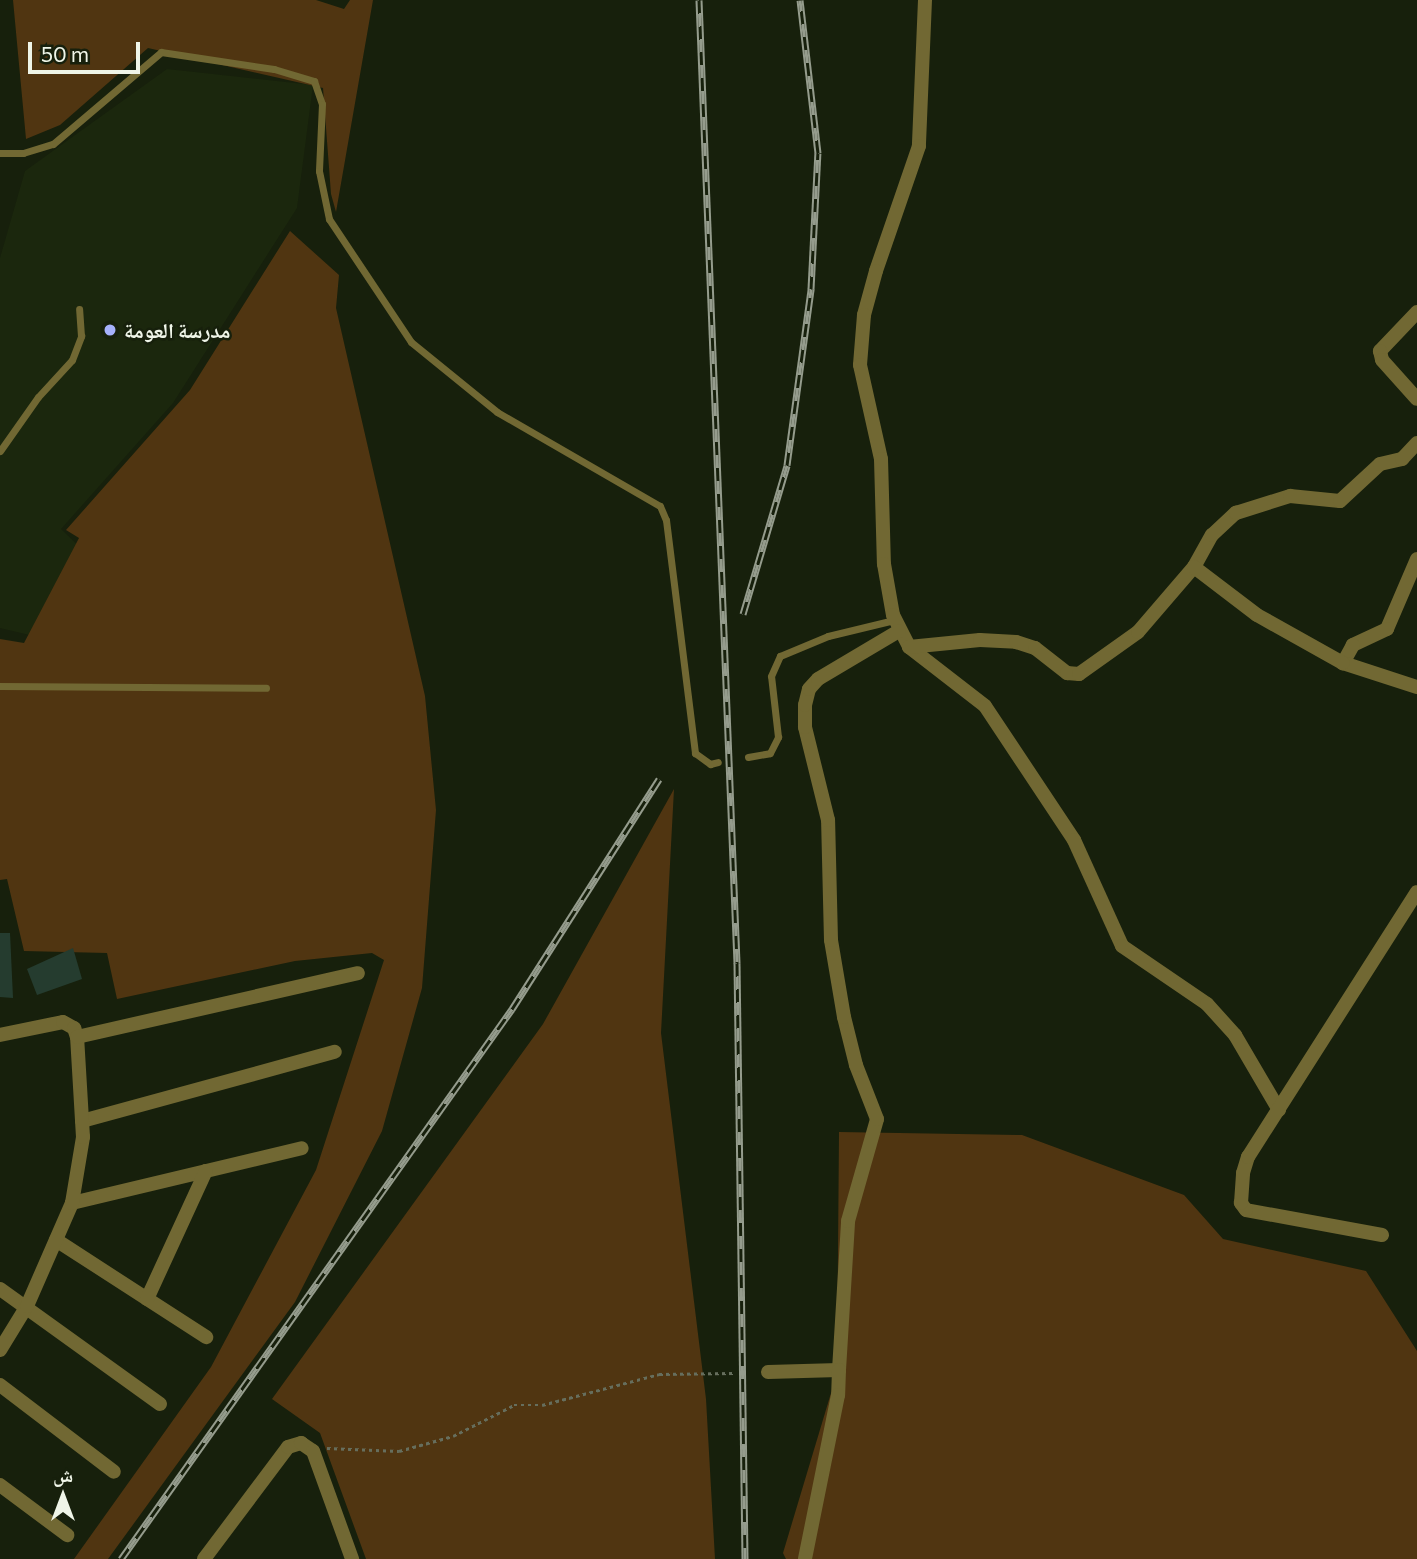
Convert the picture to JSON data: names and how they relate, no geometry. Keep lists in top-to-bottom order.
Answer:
{
  "places": ["مدرسة العومة"],
  "scale_bar": "50 m",
  "north": "top"
}
